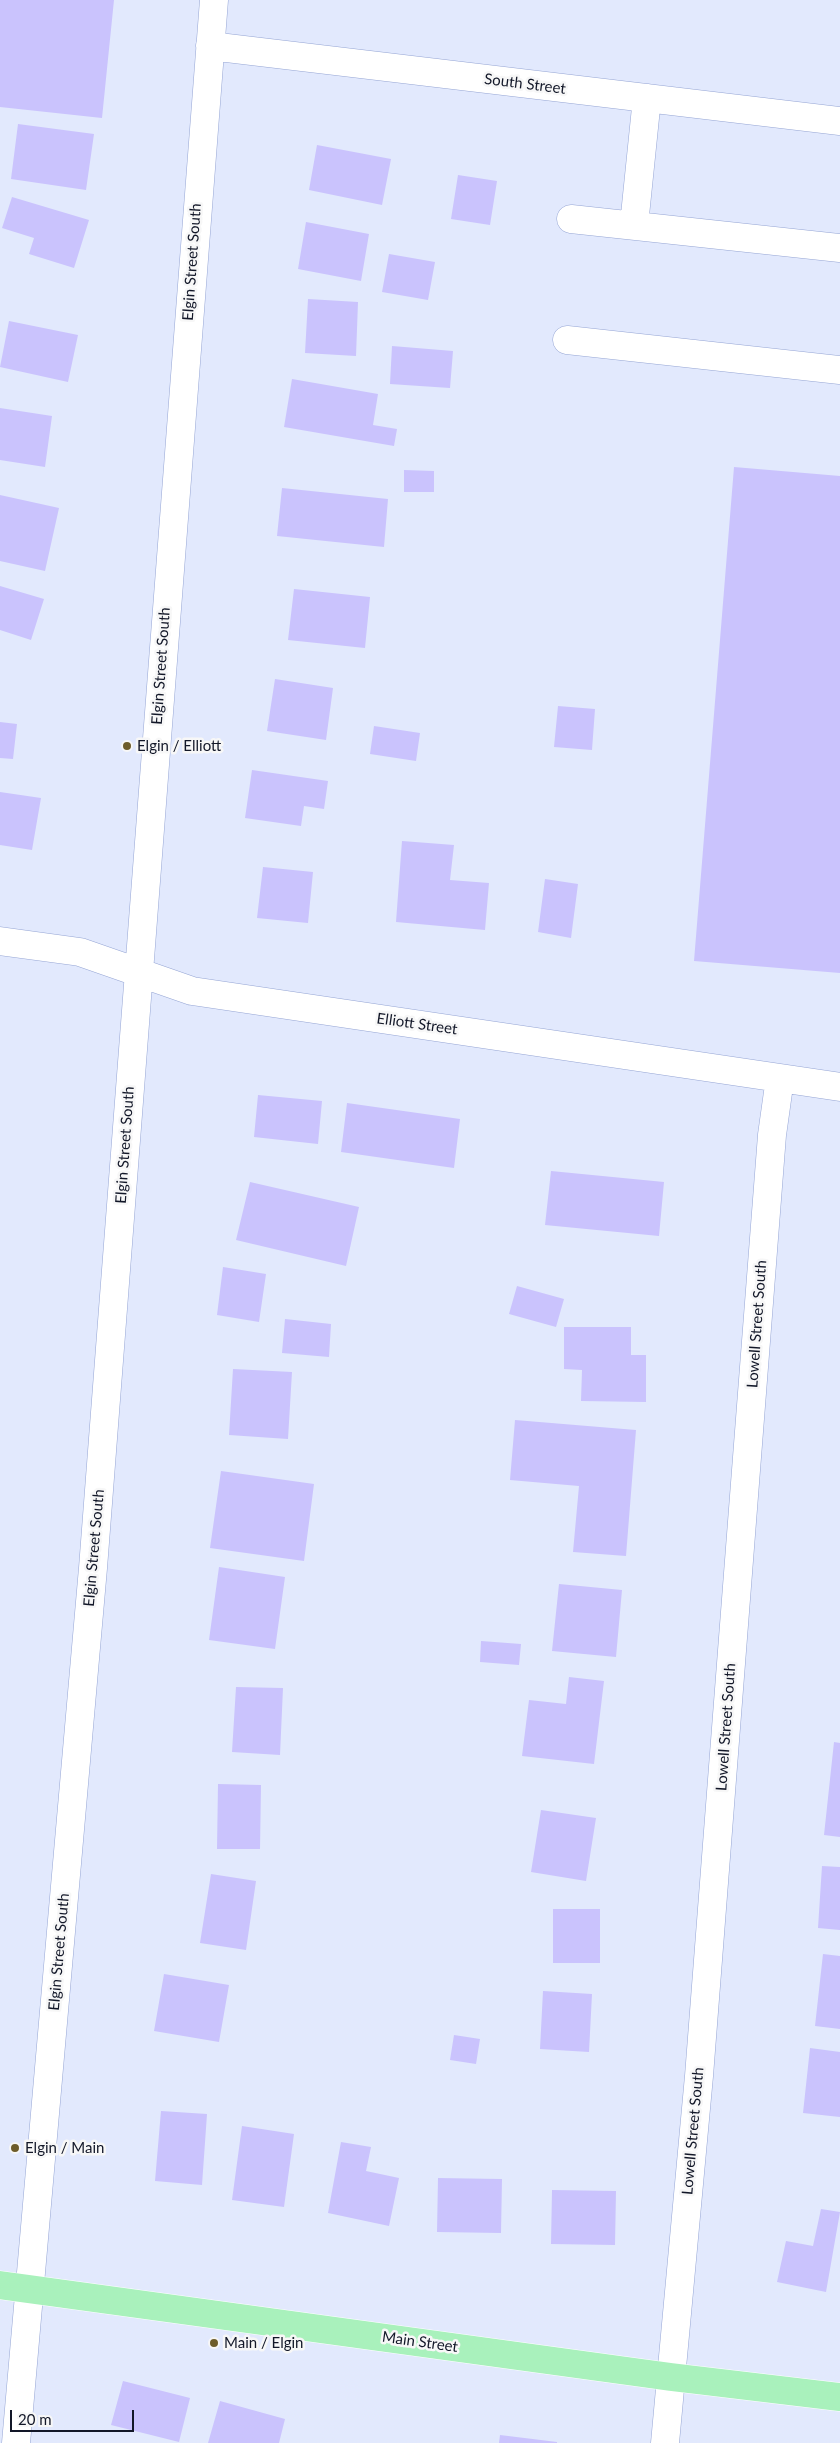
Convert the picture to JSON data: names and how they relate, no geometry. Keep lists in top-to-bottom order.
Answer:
{
  "streets": {
    "main road": ["Main Street"],
    "street": [
      "South Street",
      "Elgin Street South",
      "Elliott Street",
      "Lowell Street South"
    ]
  },
  "crossings": [
    ["South Street", "Elgin Street South"],
    ["Elgin Street South", "Elliott Street"],
    ["Elgin Street South", "Main Street"],
    ["Elliott Street", "Lowell Street South"],
    ["Lowell Street South", "Main Street"]
  ],
  "places": ["Elgin / Elliott", "Elgin / Main", "Main / Elgin"],
  "scale_bar": "20 m"
}
